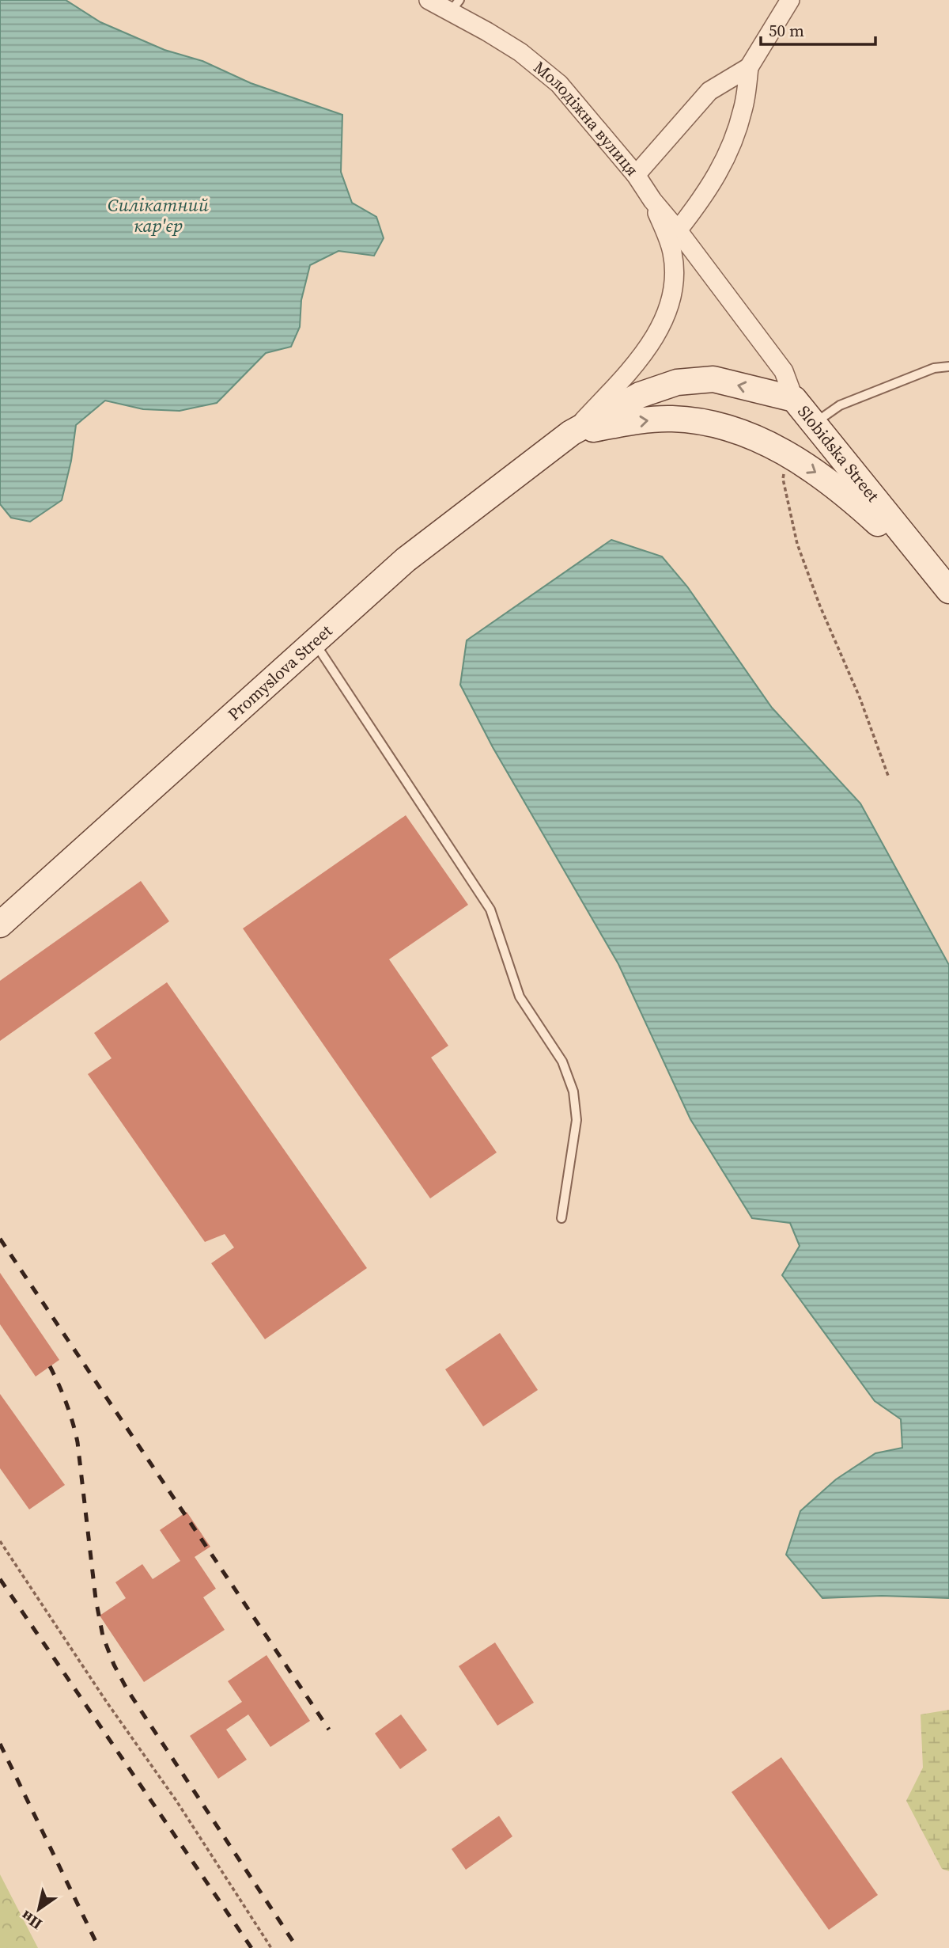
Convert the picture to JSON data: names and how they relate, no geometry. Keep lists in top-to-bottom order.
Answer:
{
  "streets": {
    "street": ["Молодіжна вулиця", "Slobidska Street", "Promyslova Street"]
  },
  "crossings": [
    ["Slobidska Street", "Promyslova Street"]
  ],
  "water": ["Силікатний кар'єр"],
  "scale_bar": "50 m",
  "north": "bottom left"
}
